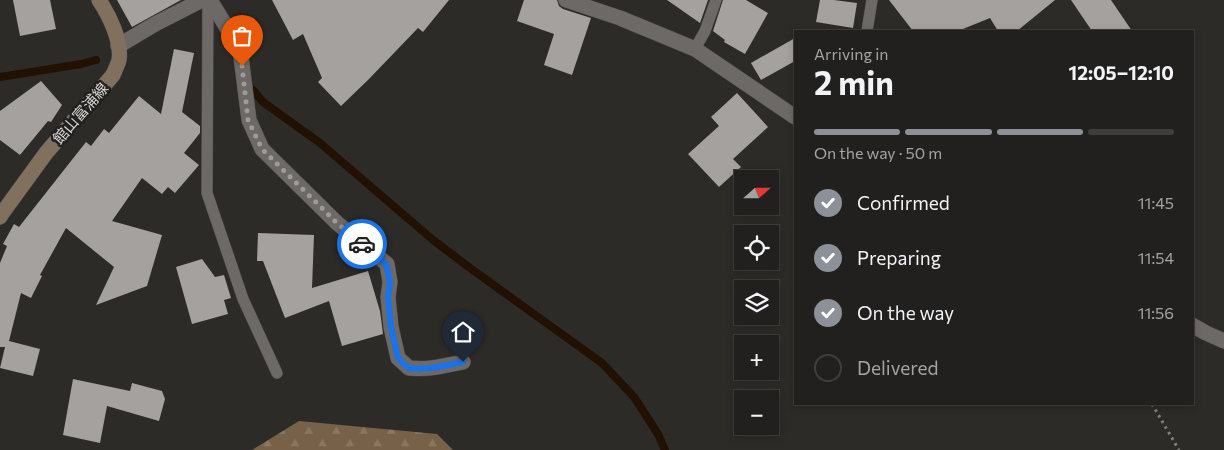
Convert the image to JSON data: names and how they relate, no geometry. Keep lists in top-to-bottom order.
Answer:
{
  "streets": {
    "main road": ["館山富浦線"]
  },
  "north": "right",
  "page": {
    "heading": ["2 min", "Arriving in", "12:05–12:10"],
    "bar": "On the way · 50 m",
    "map_buttons": ["+", "−"],
    "list": [
      ["Confirmed", "11:45"],
      ["Preparing", "11:54"],
      ["On the way", "11:56"],
      "Delivered"
    ]
  }
}
